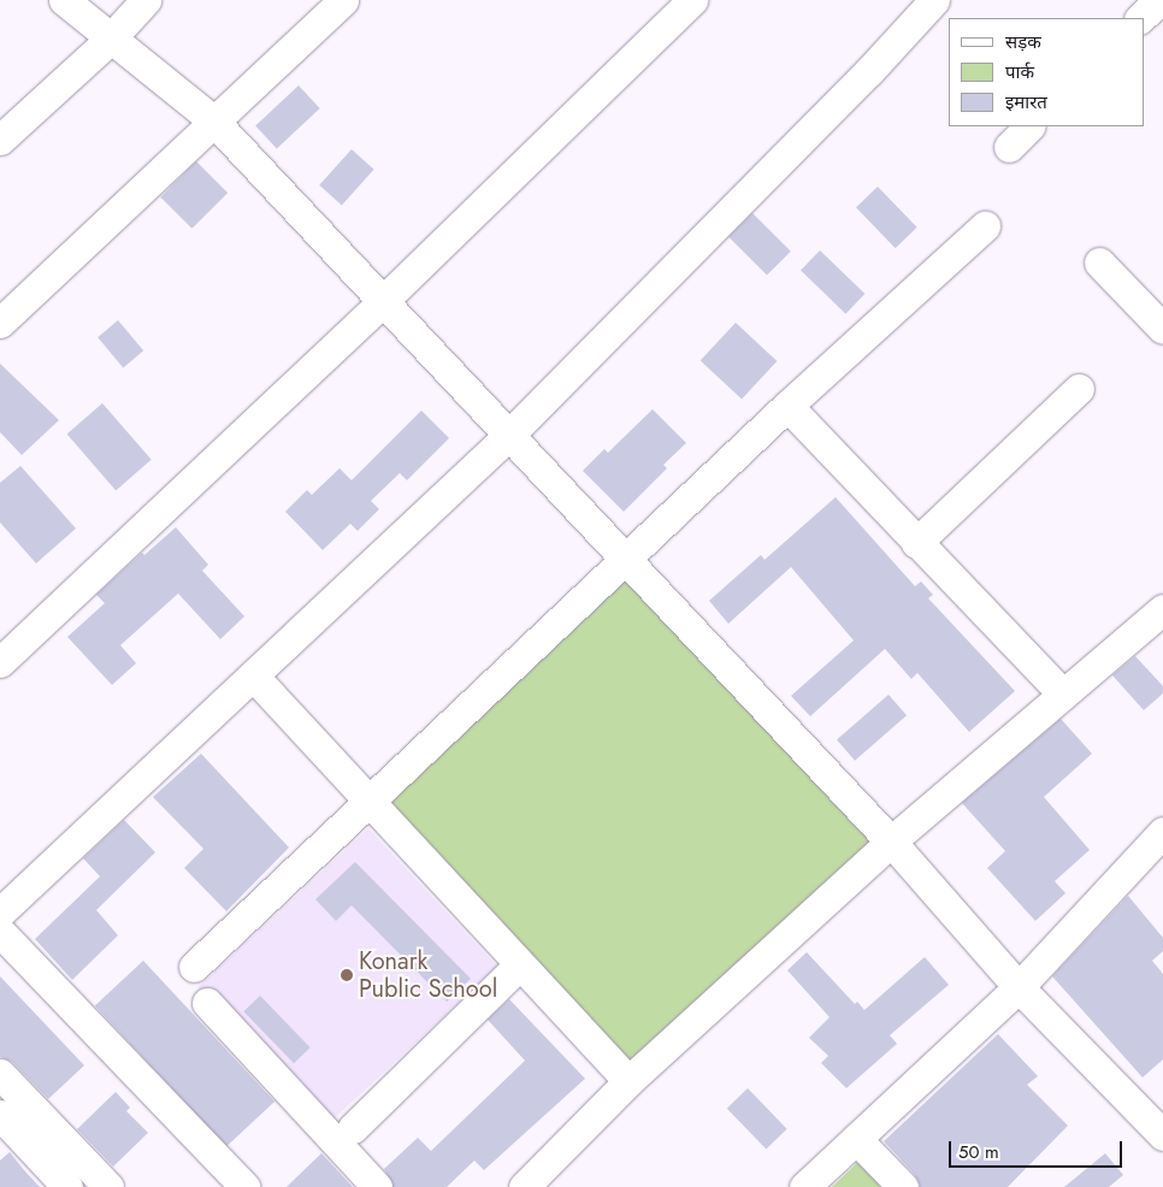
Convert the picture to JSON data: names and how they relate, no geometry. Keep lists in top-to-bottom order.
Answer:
{
  "places": ["Konark Public School"],
  "legend": ["सड़क", "पार्क", "इमारत"],
  "scale_bar": "50 m"
}
